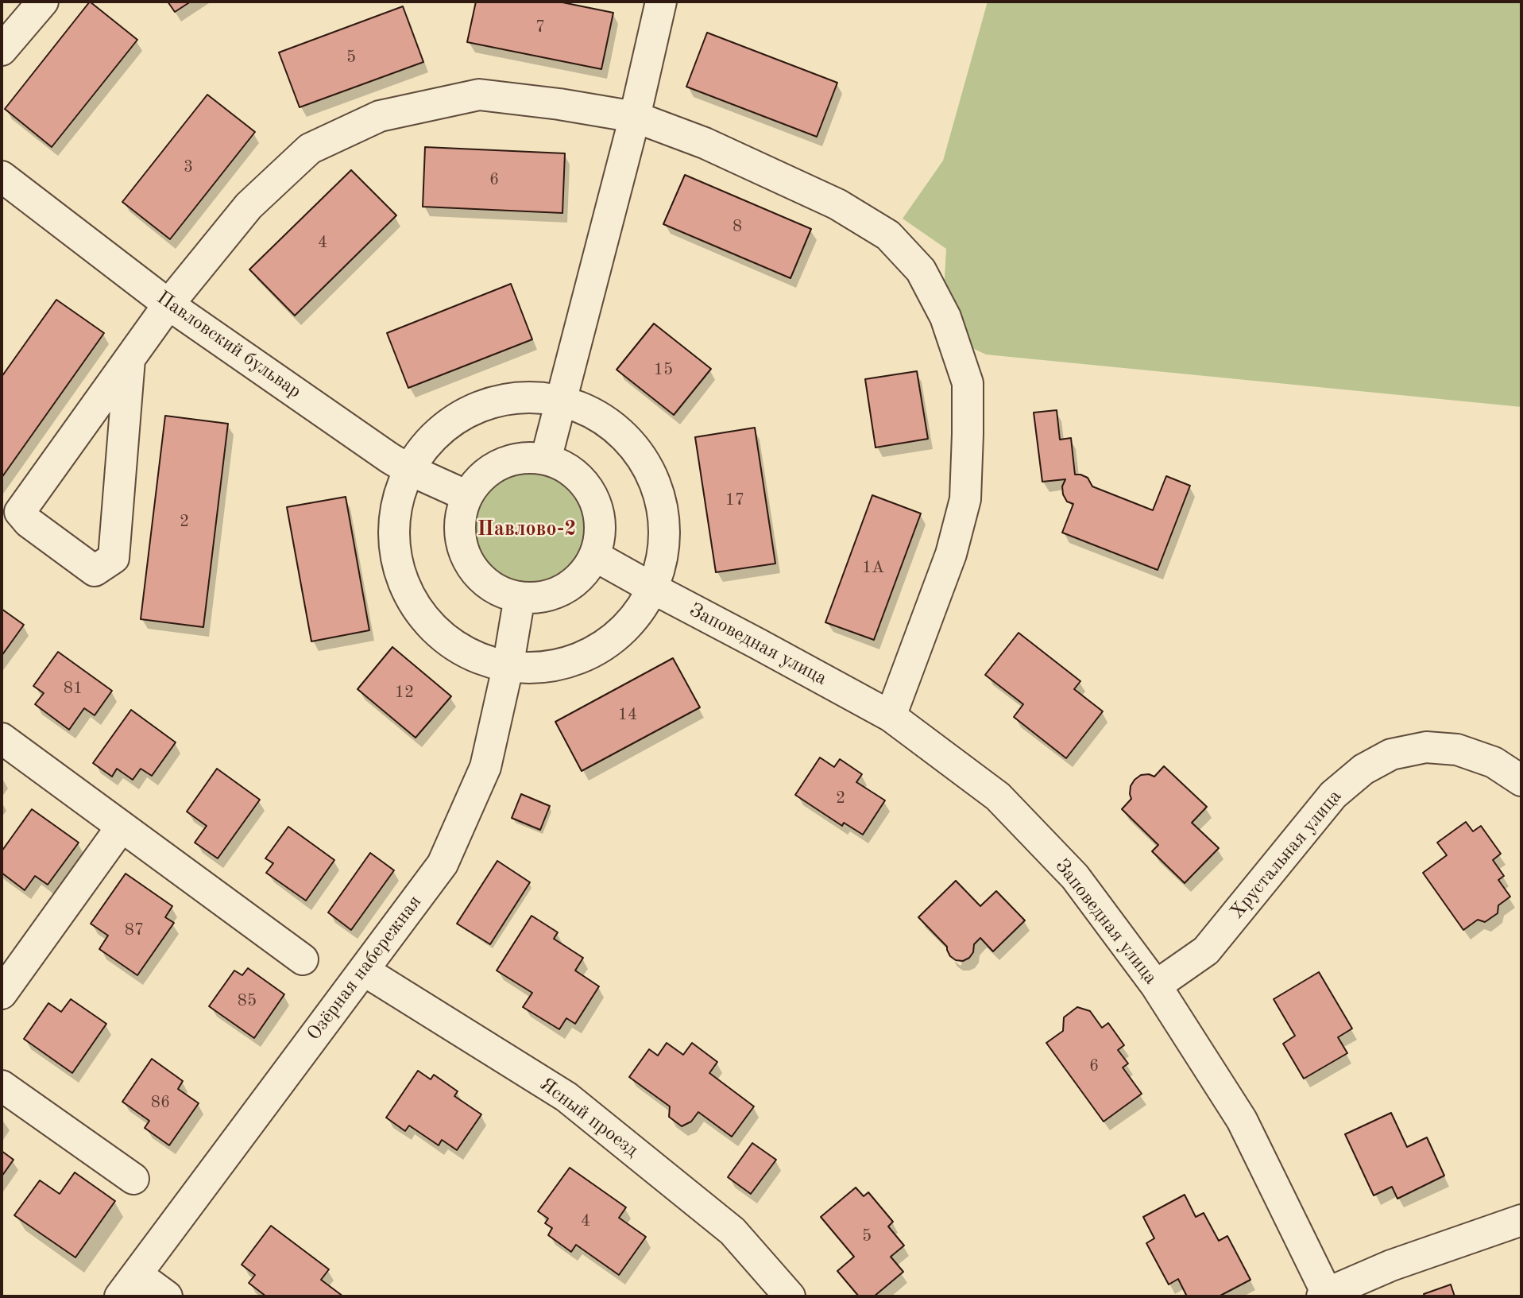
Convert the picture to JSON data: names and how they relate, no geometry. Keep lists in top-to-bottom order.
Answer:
{
  "streets": {
    "street": [
      "Павловский бульвар",
      "Заповедная улица",
      "Хрустальная улица",
      "Озёрная набережная",
      "Ясный проезд"
    ]
  },
  "crossings": [
    ["Павловский бульвар", "Заповедная улица"],
    ["Павловский бульвар", "Озёрная набережная"],
    ["Заповедная улица", "Хрустальная улица"],
    ["Заповедная улица", "Озёрная набережная"],
    ["Озёрная набережная", "Ясный проезд"]
  ],
  "districts": ["Павлово-2"],
  "house_numbers": [
    "7",
    "5",
    "3",
    "6",
    "8",
    "4",
    "15",
    "17",
    "2",
    "1А",
    "81",
    "12",
    "14",
    "2",
    "87",
    "85",
    "6",
    "86",
    "4",
    "5"
  ]
}
